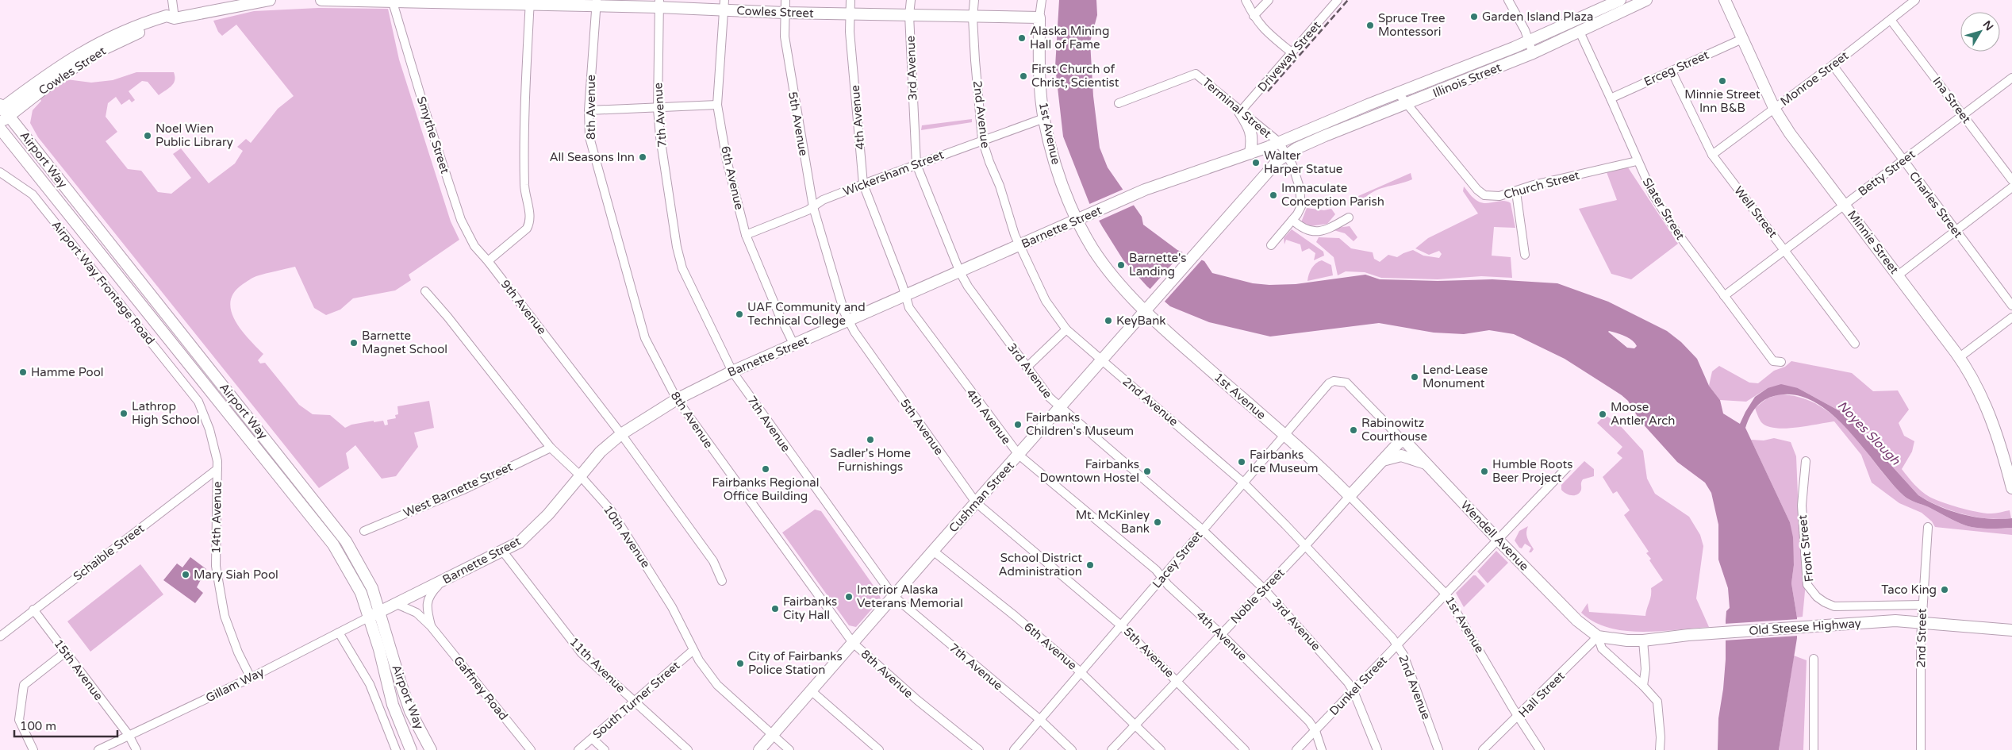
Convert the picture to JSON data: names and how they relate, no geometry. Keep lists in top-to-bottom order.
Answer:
{
  "streets": {
    "main road": [
      "Cowles Street",
      "Illinois Street",
      "1st Avenue",
      "Airport Way",
      "Barnette Street",
      "Minnie Street",
      "Cushman Street",
      "Wendell Avenue",
      "Noble Street",
      "Old Steese Highway"
    ],
    "street": [
      "Driveway Street",
      "3rd Avenue",
      "Erceg Street",
      "Monroe Street",
      "Ina Street",
      "8th Avenue",
      "Terminal Street",
      "2nd Avenue",
      "7th Avenue",
      "4th Avenue",
      "5th Avenue",
      "Smythe Street",
      "Wickersham Street",
      "Betty Street",
      "6th Avenue",
      "Church Street",
      "Charles Street",
      "Slater Street",
      "Well Street",
      "Airport Way Frontage Road",
      "9th Avenue",
      "West Barnette Street",
      "14th Avenue",
      "10th Avenue",
      "Front Street",
      "Schaible Street",
      "Lacey Street",
      "2nd Street",
      "11th Avenue",
      "15th Avenue",
      "Gillam Way",
      "Dunkel Street",
      "Gaffney Road",
      "Hall Street",
      "South Turner Street"
    ]
  },
  "crossings": [
    ["Cowles Street", "3rd Avenue"],
    ["Cowles Street", "8th Avenue"],
    ["Cowles Street", "2nd Avenue"],
    ["Cowles Street", "7th Avenue"],
    ["Cowles Street", "4th Avenue"],
    ["Cowles Street", "5th Avenue"],
    ["Cowles Street", "1st Avenue"],
    ["Cowles Street", "Smythe Street"],
    ["Cowles Street", "Airport Way"],
    ["Cowles Street", "6th Avenue"],
    ["Driveway Street", "Terminal Street"],
    ["3rd Avenue", "Wickersham Street"],
    ["3rd Avenue", "Barnette Street"],
    ["3rd Avenue", "Cushman Street"],
    ["3rd Avenue", "Lacey Street"],
    ["3rd Avenue", "Noble Street"],
    ["3rd Avenue", "Dunkel Street"],
    ["Erceg Street", "Slater Street"],
    ["Erceg Street", "Well Street"],
    ["Erceg Street", "Minnie Street"],
    ["Monroe Street", "Ina Street"],
    ["Monroe Street", "Charles Street"],
    ["Monroe Street", "Well Street"],
    ["Monroe Street", "Minnie Street"],
    ["Illinois Street", "Terminal Street"],
    ["Illinois Street", "Church Street"],
    ["Illinois Street", "Slater Street"],
    ["Illinois Street", "Barnette Street"],
    ["Illinois Street", "Cushman Street"],
    ["Ina Street", "Betty Street"],
    ["8th Avenue", "Barnette Street"],
    ["8th Avenue", "Cushman Street"],
    ["Terminal Street", "Barnette Street"],
    ["2nd Avenue", "Wickersham Street"],
    ["2nd Avenue", "Barnette Street"],
    ["2nd Avenue", "Cushman Street"],
    ["2nd Avenue", "Lacey Street"],
    ["2nd Avenue", "Noble Street"],
    ["2nd Avenue", "Dunkel Street"],
    ["7th Avenue", "Barnette Street"],
    ["7th Avenue", "Cushman Street"],
    ["7th Avenue", "Lacey Street"],
    ["4th Avenue", "Wickersham Street"],
    ["4th Avenue", "Barnette Street"],
    ["4th Avenue", "Cushman Street"],
    ["4th Avenue", "Lacey Street"],
    ["4th Avenue", "Noble Street"],
    ["4th Avenue", "Dunkel Street"],
    ["5th Avenue", "Wickersham Street"],
    ["5th Avenue", "Barnette Street"],
    ["5th Avenue", "Cushman Street"],
    ["5th Avenue", "Lacey Street"],
    ["5th Avenue", "Noble Street"],
    ["1st Avenue", "Wickersham Street"],
    ["1st Avenue", "Barnette Street"],
    ["1st Avenue", "Cushman Street"],
    ["1st Avenue", "Lacey Street"],
    ["1st Avenue", "Noble Street"],
    ["1st Avenue", "Dunkel Street"],
    ["1st Avenue", "Hall Street"],
    ["Smythe Street", "9th Avenue"],
    ["Airport Way", "Barnette Street"],
    ["Airport Way", "Gillam Way"],
    ["Wickersham Street", "6th Avenue"],
    ["Betty Street", "Charles Street"],
    ["Betty Street", "Slater Street"],
    ["Betty Street", "Well Street"],
    ["Betty Street", "Minnie Street"],
    ["6th Avenue", "Barnette Street"],
    ["6th Avenue", "Cushman Street"],
    ["6th Avenue", "Lacey Street"],
    ["6th Avenue", "Noble Street"],
    ["Church Street", "Slater Street"],
    ["Barnette Street", "9th Avenue"],
    ["Barnette Street", "10th Avenue"],
    ["Barnette Street", "11th Avenue"],
    ["Barnette Street", "Gillam Way"],
    ["Barnette Street", "Gaffney Road"],
    ["Airport Way Frontage Road", "14th Avenue"],
    ["West Barnette Street", "10th Avenue"],
    ["Cushman Street", "10th Avenue"],
    ["14th Avenue", "Schaible Street"],
    ["14th Avenue", "Gillam Way"],
    ["Wendell Avenue", "Lacey Street"],
    ["Wendell Avenue", "Noble Street"],
    ["Wendell Avenue", "Old Steese Highway"],
    ["Wendell Avenue", "Dunkel Street"],
    ["Wendell Avenue", "Hall Street"],
    ["10th Avenue", "South Turner Street"],
    ["Front Street", "2nd Street"],
    ["Schaible Street", "15th Avenue"],
    ["Old Steese Highway", "2nd Street"],
    ["Old Steese Highway", "Hall Street"],
    ["11th Avenue", "South Turner Street"],
    ["15th Avenue", "Gillam Way"]
  ],
  "water": ["Noyes Slough"],
  "places": [
    "Garden Island Plaza",
    "Spruce Tree Montessori",
    "Alaska Mining Hall of Fame",
    "First Church of Christ, Scientist",
    "Minnie Street Inn B&B",
    "Noel Wien Public Library",
    "All Seasons Inn",
    "Walter Harper Statue",
    "Immaculate Conception Parish",
    "Barnette's Landing",
    "UAF Community and Technical College",
    "KeyBank",
    "Barnette Magnet School",
    "Hamme Pool",
    "Lend-Lease Monument",
    "Lathrop High School",
    "Moose Antler Arch",
    "Fairbanks Children's Museum",
    "Rabinowitz Courthouse",
    "Sadler's Home Furnishings",
    "Fairbanks Ice Museum",
    "Fairbanks Regional Office Building",
    "Fairbanks Downtown Hostel",
    "Humble Roots Beer Project",
    "Mt. McKinley Bank",
    "School District Administration",
    "Mary Siah Pool",
    "Taco King",
    "Interior Alaska Veterans Memorial",
    "Fairbanks City Hall",
    "City of Fairbanks Police Station"
  ],
  "scale_bar": "100 m",
  "north": "top right"
}
